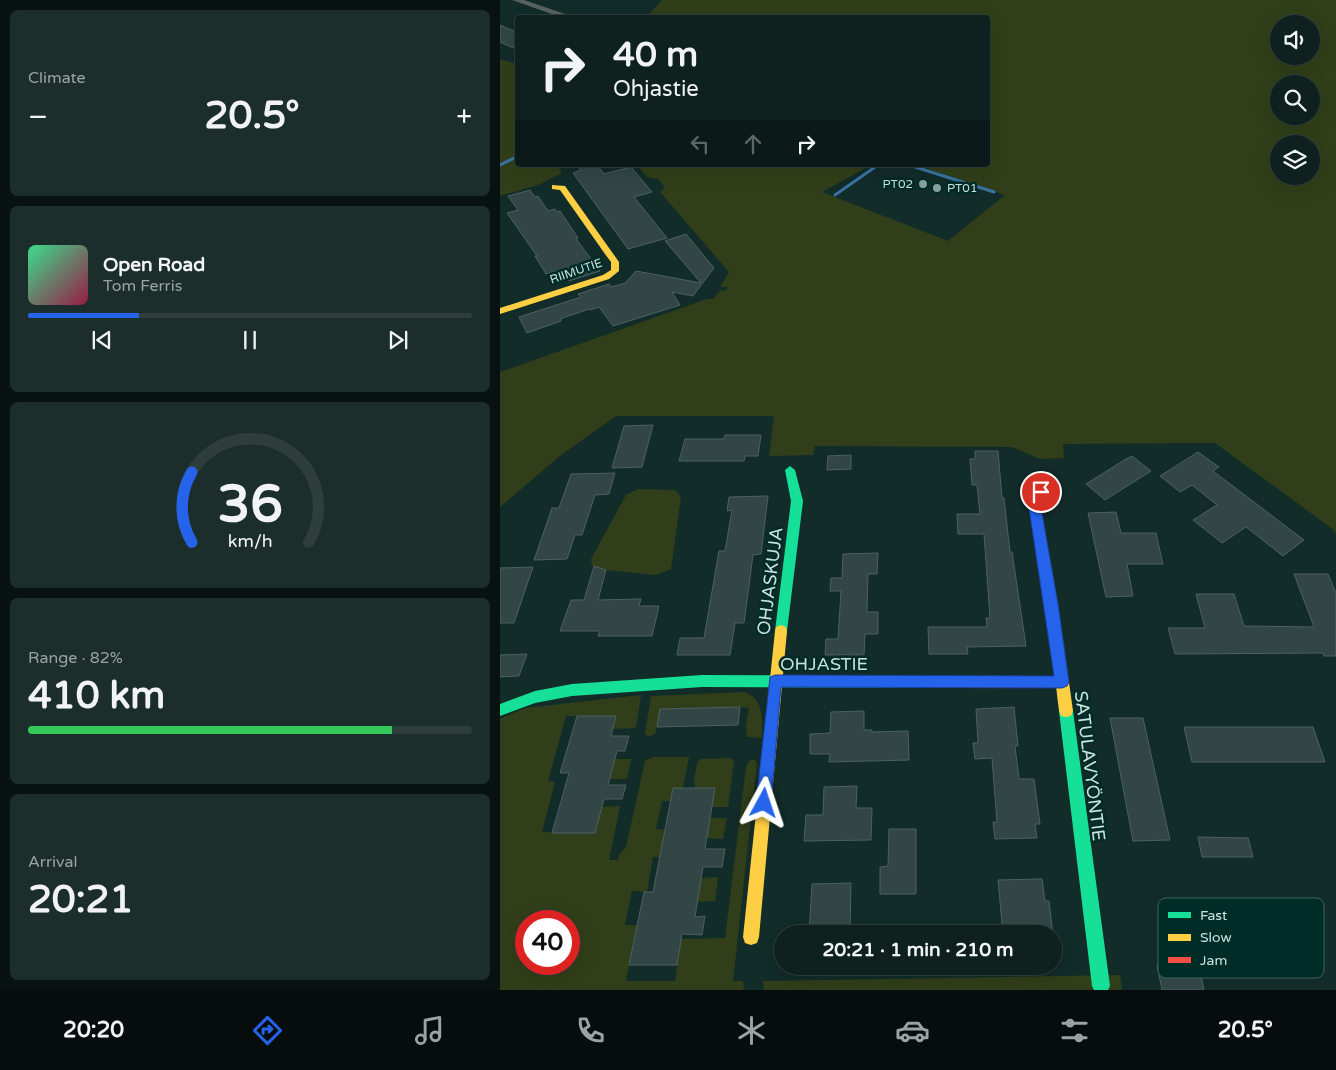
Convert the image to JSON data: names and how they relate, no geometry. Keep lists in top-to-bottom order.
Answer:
{
  "streets": {
    "street": [
      "RIIMUTIE",
      "OHJASKUJA",
      "OHJASTIE",
      "SATULAVYÖNTIE"
    ]
  },
  "crossings": [
    ["OHJASKUJA", "OHJASTIE"],
    ["OHJASTIE", "SATULAVYÖNTIE"]
  ],
  "places": ["PT02", "PT01"],
  "legend": ["Fast", "Slow", "Jam"],
  "page": {
    "tile": [
      "Climate",
      ["Range · 82%", "410 km"],
      ["Arrival", "20:21"]
    ],
    "turn": ["40 m", "Ohjastie"],
    "heat": ["−", "20.5°", "+"],
    "song": ["Open Road", "Tom Ferris"],
    "limit": "40",
    "trip": "20:21 · 1 min · 210 m",
    "tabs": ["20:20", "20.5°"],
    "gauge": ["36", "km/h"]
  }
}
